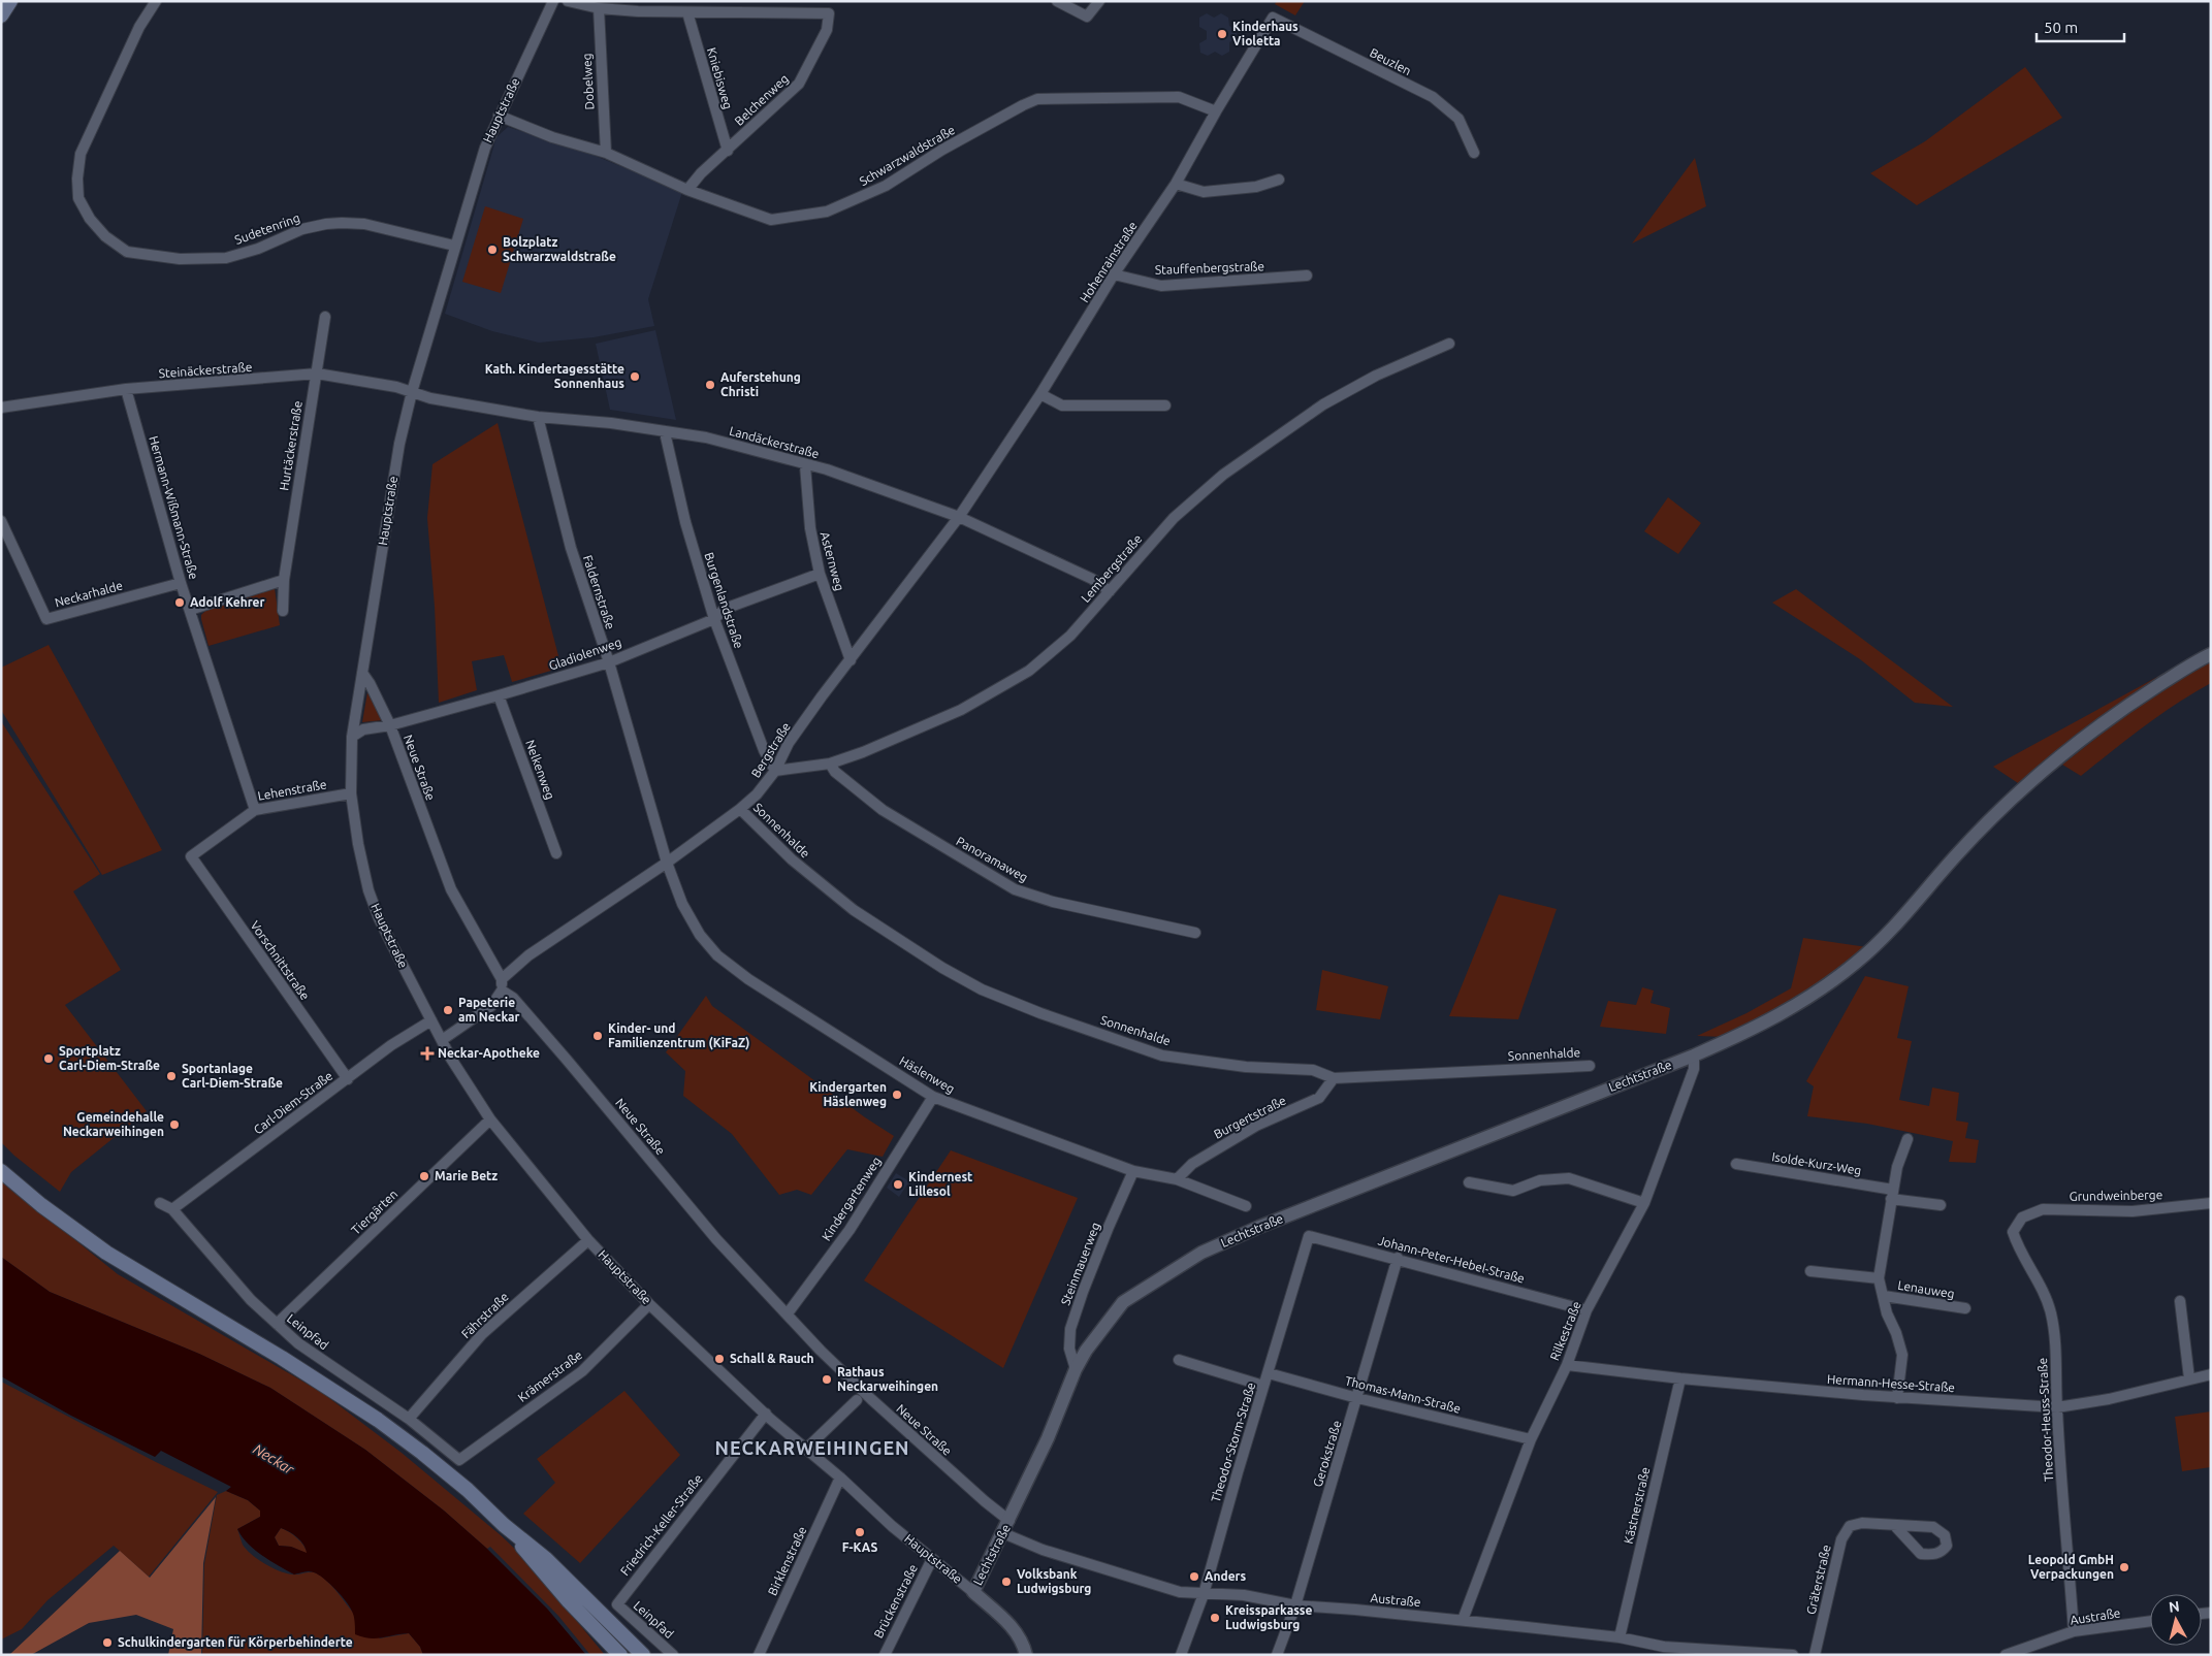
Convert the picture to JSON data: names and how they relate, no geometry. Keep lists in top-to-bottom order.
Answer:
{
  "streets": {
    "street": [
      "Beuzlen",
      "Kniebisweg",
      "Dobelweg",
      "Belchenweg",
      "Hauptstraße",
      "Schwarzwaldstraße",
      "Sudetenring",
      "Hohenrainstraße",
      "Stauffenbergstraße",
      "Steinäckerstraße",
      "Landäckerstraße",
      "Hurtäckerstraße",
      "Hermann-Wißmann-Straße",
      "Asternweg",
      "Lembergstraße",
      "Faldernstraße",
      "Neckarhalde",
      "Burgenlandstraße",
      "Gladiolenweg",
      "Bergstraße",
      "Neue Straße",
      "Nelkenweg",
      "Lehenstraße",
      "Sonnenhalde",
      "Panoramaweg",
      "Vorschnittstraße",
      "Häslenweg",
      "Lechtstraße",
      "Carl-Diem-Straße",
      "Burgertstraße",
      "Isolde-Kurz-Weg",
      "Grundweinberge",
      "Kindergartenweg",
      "Tiergärten",
      "Johann-Peter-Hebel-Straße",
      "Steinmauerweg",
      "Lenauweg",
      "Fährstraße",
      "Rilkestraße",
      "Leinpfad",
      "Krämerstraße",
      "Hermann-Hesse-Straße",
      "Thomas-Mann-Straße",
      "Theodor-Heuss-Straße",
      "Theodor-Storm-Straße",
      "Gerokstraße",
      "Kästnerstraße",
      "Friedrich-Keller-Straße",
      "Birklenstraße",
      "Gräterstraße",
      "Austraße",
      "Brückenstraße"
    ]
  },
  "crossings": [
    ["Beuzlen", "Hohenrainstraße"],
    ["Kniebisweg", "Belchenweg"],
    ["Dobelweg", "Schwarzwaldstraße"],
    ["Belchenweg", "Schwarzwaldstraße"],
    ["Hauptstraße", "Schwarzwaldstraße"],
    ["Hauptstraße", "Sudetenring"],
    ["Hauptstraße", "Steinäckerstraße"],
    ["Hauptstraße", "Landäckerstraße"],
    ["Hauptstraße", "Gladiolenweg"],
    ["Hauptstraße", "Bergstraße"],
    ["Hauptstraße", "Neue Straße"],
    ["Hauptstraße", "Lehenstraße"],
    ["Hauptstraße", "Lechtstraße"],
    ["Hauptstraße", "Carl-Diem-Straße"],
    ["Hauptstraße", "Tiergärten"],
    ["Hauptstraße", "Fährstraße"],
    ["Hauptstraße", "Krämerstraße"],
    ["Hauptstraße", "Friedrich-Keller-Straße"],
    ["Hauptstraße", "Birklenstraße"],
    ["Hauptstraße", "Brückenstraße"],
    ["Schwarzwaldstraße", "Hohenrainstraße"],
    ["Hohenrainstraße", "Stauffenbergstraße"],
    ["Hohenrainstraße", "Landäckerstraße"],
    ["Hohenrainstraße", "Bergstraße"],
    ["Steinäckerstraße", "Landäckerstraße"],
    ["Steinäckerstraße", "Hurtäckerstraße"],
    ["Steinäckerstraße", "Hermann-Wißmann-Straße"],
    ["Landäckerstraße", "Asternweg"],
    ["Landäckerstraße", "Lembergstraße"],
    ["Landäckerstraße", "Faldernstraße"],
    ["Landäckerstraße", "Burgenlandstraße"],
    ["Landäckerstraße", "Bergstraße"],
    ["Hermann-Wißmann-Straße", "Neckarhalde"],
    ["Hermann-Wißmann-Straße", "Lehenstraße"],
    ["Asternweg", "Gladiolenweg"],
    ["Asternweg", "Bergstraße"],
    ["Lembergstraße", "Burgenlandstraße"],
    ["Lembergstraße", "Bergstraße"],
    ["Lembergstraße", "Panoramaweg"],
    ["Faldernstraße", "Gladiolenweg"],
    ["Faldernstraße", "Bergstraße"],
    ["Faldernstraße", "Häslenweg"],
    ["Burgenlandstraße", "Gladiolenweg"],
    ["Burgenlandstraße", "Bergstraße"],
    ["Gladiolenweg", "Neue Straße"],
    ["Gladiolenweg", "Nelkenweg"],
    ["Bergstraße", "Neue Straße"],
    ["Bergstraße", "Sonnenhalde"],
    ["Bergstraße", "Häslenweg"],
    ["Neue Straße", "Lechtstraße"],
    ["Neue Straße", "Kindergartenweg"],
    ["Lehenstraße", "Vorschnittstraße"],
    ["Sonnenhalde", "Burgertstraße"],
    ["Vorschnittstraße", "Carl-Diem-Straße"],
    ["Häslenweg", "Burgertstraße"],
    ["Häslenweg", "Kindergartenweg"],
    ["Häslenweg", "Steinmauerweg"],
    ["Lechtstraße", "Steinmauerweg"],
    ["Lechtstraße", "Rilkestraße"],
    ["Lechtstraße", "Austraße"],
    ["Carl-Diem-Straße", "Leinpfad"],
    ["Grundweinberge", "Theodor-Heuss-Straße"],
    ["Tiergärten", "Leinpfad"],
    ["Johann-Peter-Hebel-Straße", "Rilkestraße"],
    ["Johann-Peter-Hebel-Straße", "Theodor-Storm-Straße"],
    ["Johann-Peter-Hebel-Straße", "Gerokstraße"],
    ["Fährstraße", "Leinpfad"],
    ["Rilkestraße", "Hermann-Hesse-Straße"],
    ["Rilkestraße", "Thomas-Mann-Straße"],
    ["Rilkestraße", "Austraße"],
    ["Leinpfad", "Krämerstraße"],
    ["Leinpfad", "Friedrich-Keller-Straße"],
    ["Hermann-Hesse-Straße", "Theodor-Heuss-Straße"],
    ["Hermann-Hesse-Straße", "Kästnerstraße"],
    ["Thomas-Mann-Straße", "Theodor-Storm-Straße"],
    ["Thomas-Mann-Straße", "Gerokstraße"],
    ["Theodor-Heuss-Straße", "Austraße"],
    ["Theodor-Storm-Straße", "Austraße"],
    ["Gerokstraße", "Austraße"],
    ["Kästnerstraße", "Austraße"]
  ],
  "districts": ["NECKARWEIHINGEN"],
  "water": ["Neckar"],
  "places": {
    "other": [
      "Kinderhaus Violetta",
      "Bolzplatz Schwarzwaldstraße",
      "Kath. Kindertagesstätte Sonnenhaus",
      "Auferstehung Christi",
      "Adolf Kehrer",
      "Papeterie am Neckar",
      "Kinder- und Familienzentrum (KiFaZ)",
      "Sportplatz Carl-Diem-Straße",
      "Sportanlage Carl-Diem-Straße",
      "Kindergarten Häslenweg",
      "Gemeindehalle Neckarweihingen",
      "Marie Betz",
      "Kindernest Lillesol",
      "Schall & Rauch",
      "Rathaus Neckarweihingen",
      "F-KAS",
      "Leopold GmbH Verpackungen",
      "Anders",
      "Volksbank Ludwigsburg",
      "Kreissparkasse Ludwigsburg",
      "Schulkindergarten für Körperbehinderte"
    ],
    "health": ["Neckar-Apotheke"]
  },
  "scale_bar": "50 m",
  "north": "top"
}
